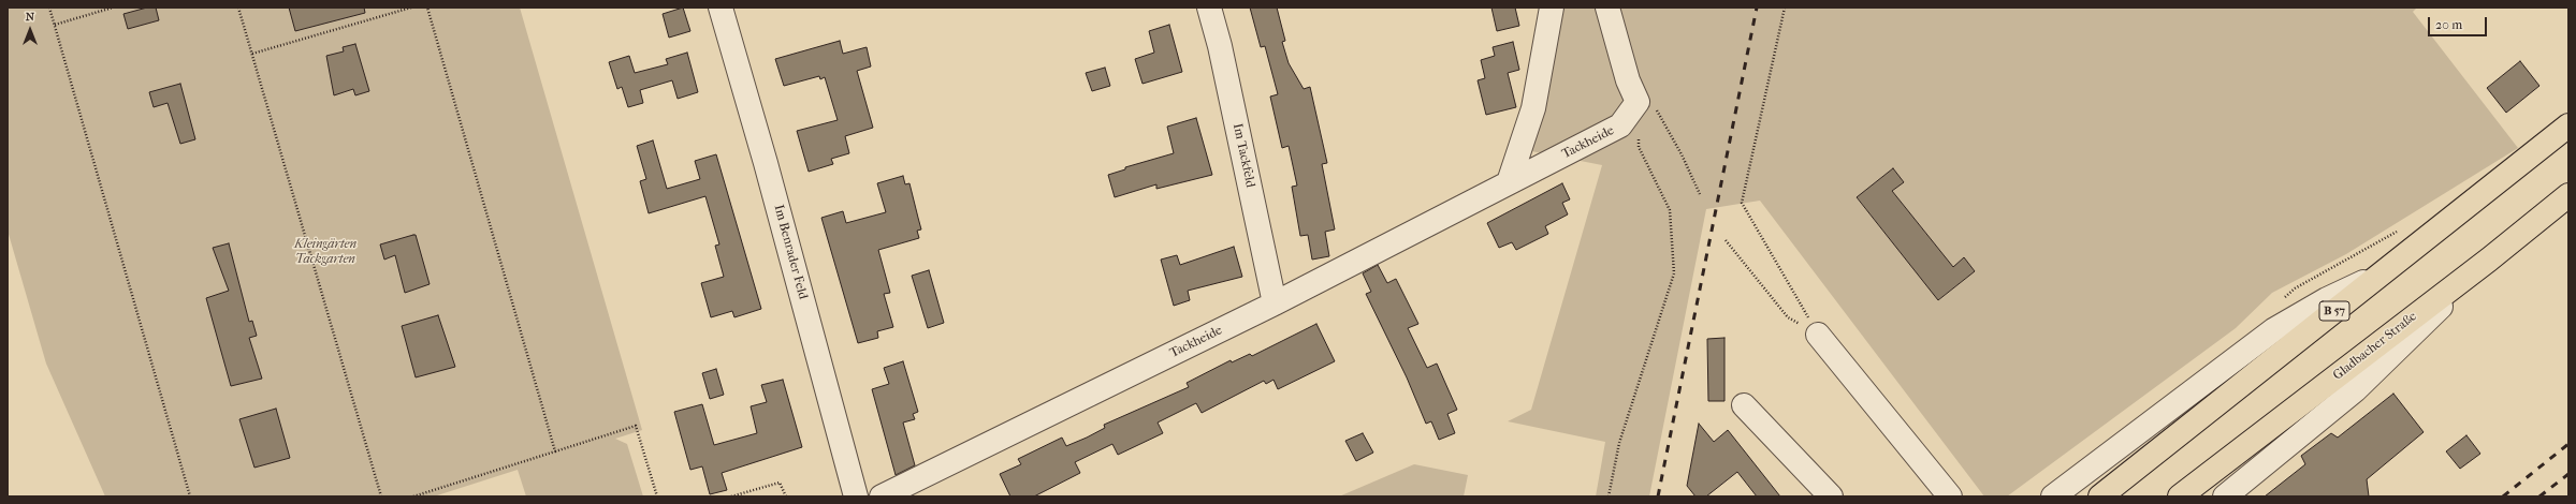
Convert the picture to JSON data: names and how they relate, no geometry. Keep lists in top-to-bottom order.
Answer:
{
  "streets": {
    "main road": ["B 57", "Gladbacher Straße"],
    "street": ["Tackheide", "Im Tackfeld", "Im Benrader Feld"]
  },
  "crossings": [
    ["Tackheide", "Im Tackfeld"]
  ],
  "parks": ["Kleingärten Tackgarten"],
  "scale_bar": "20 m",
  "north": "top"
}
